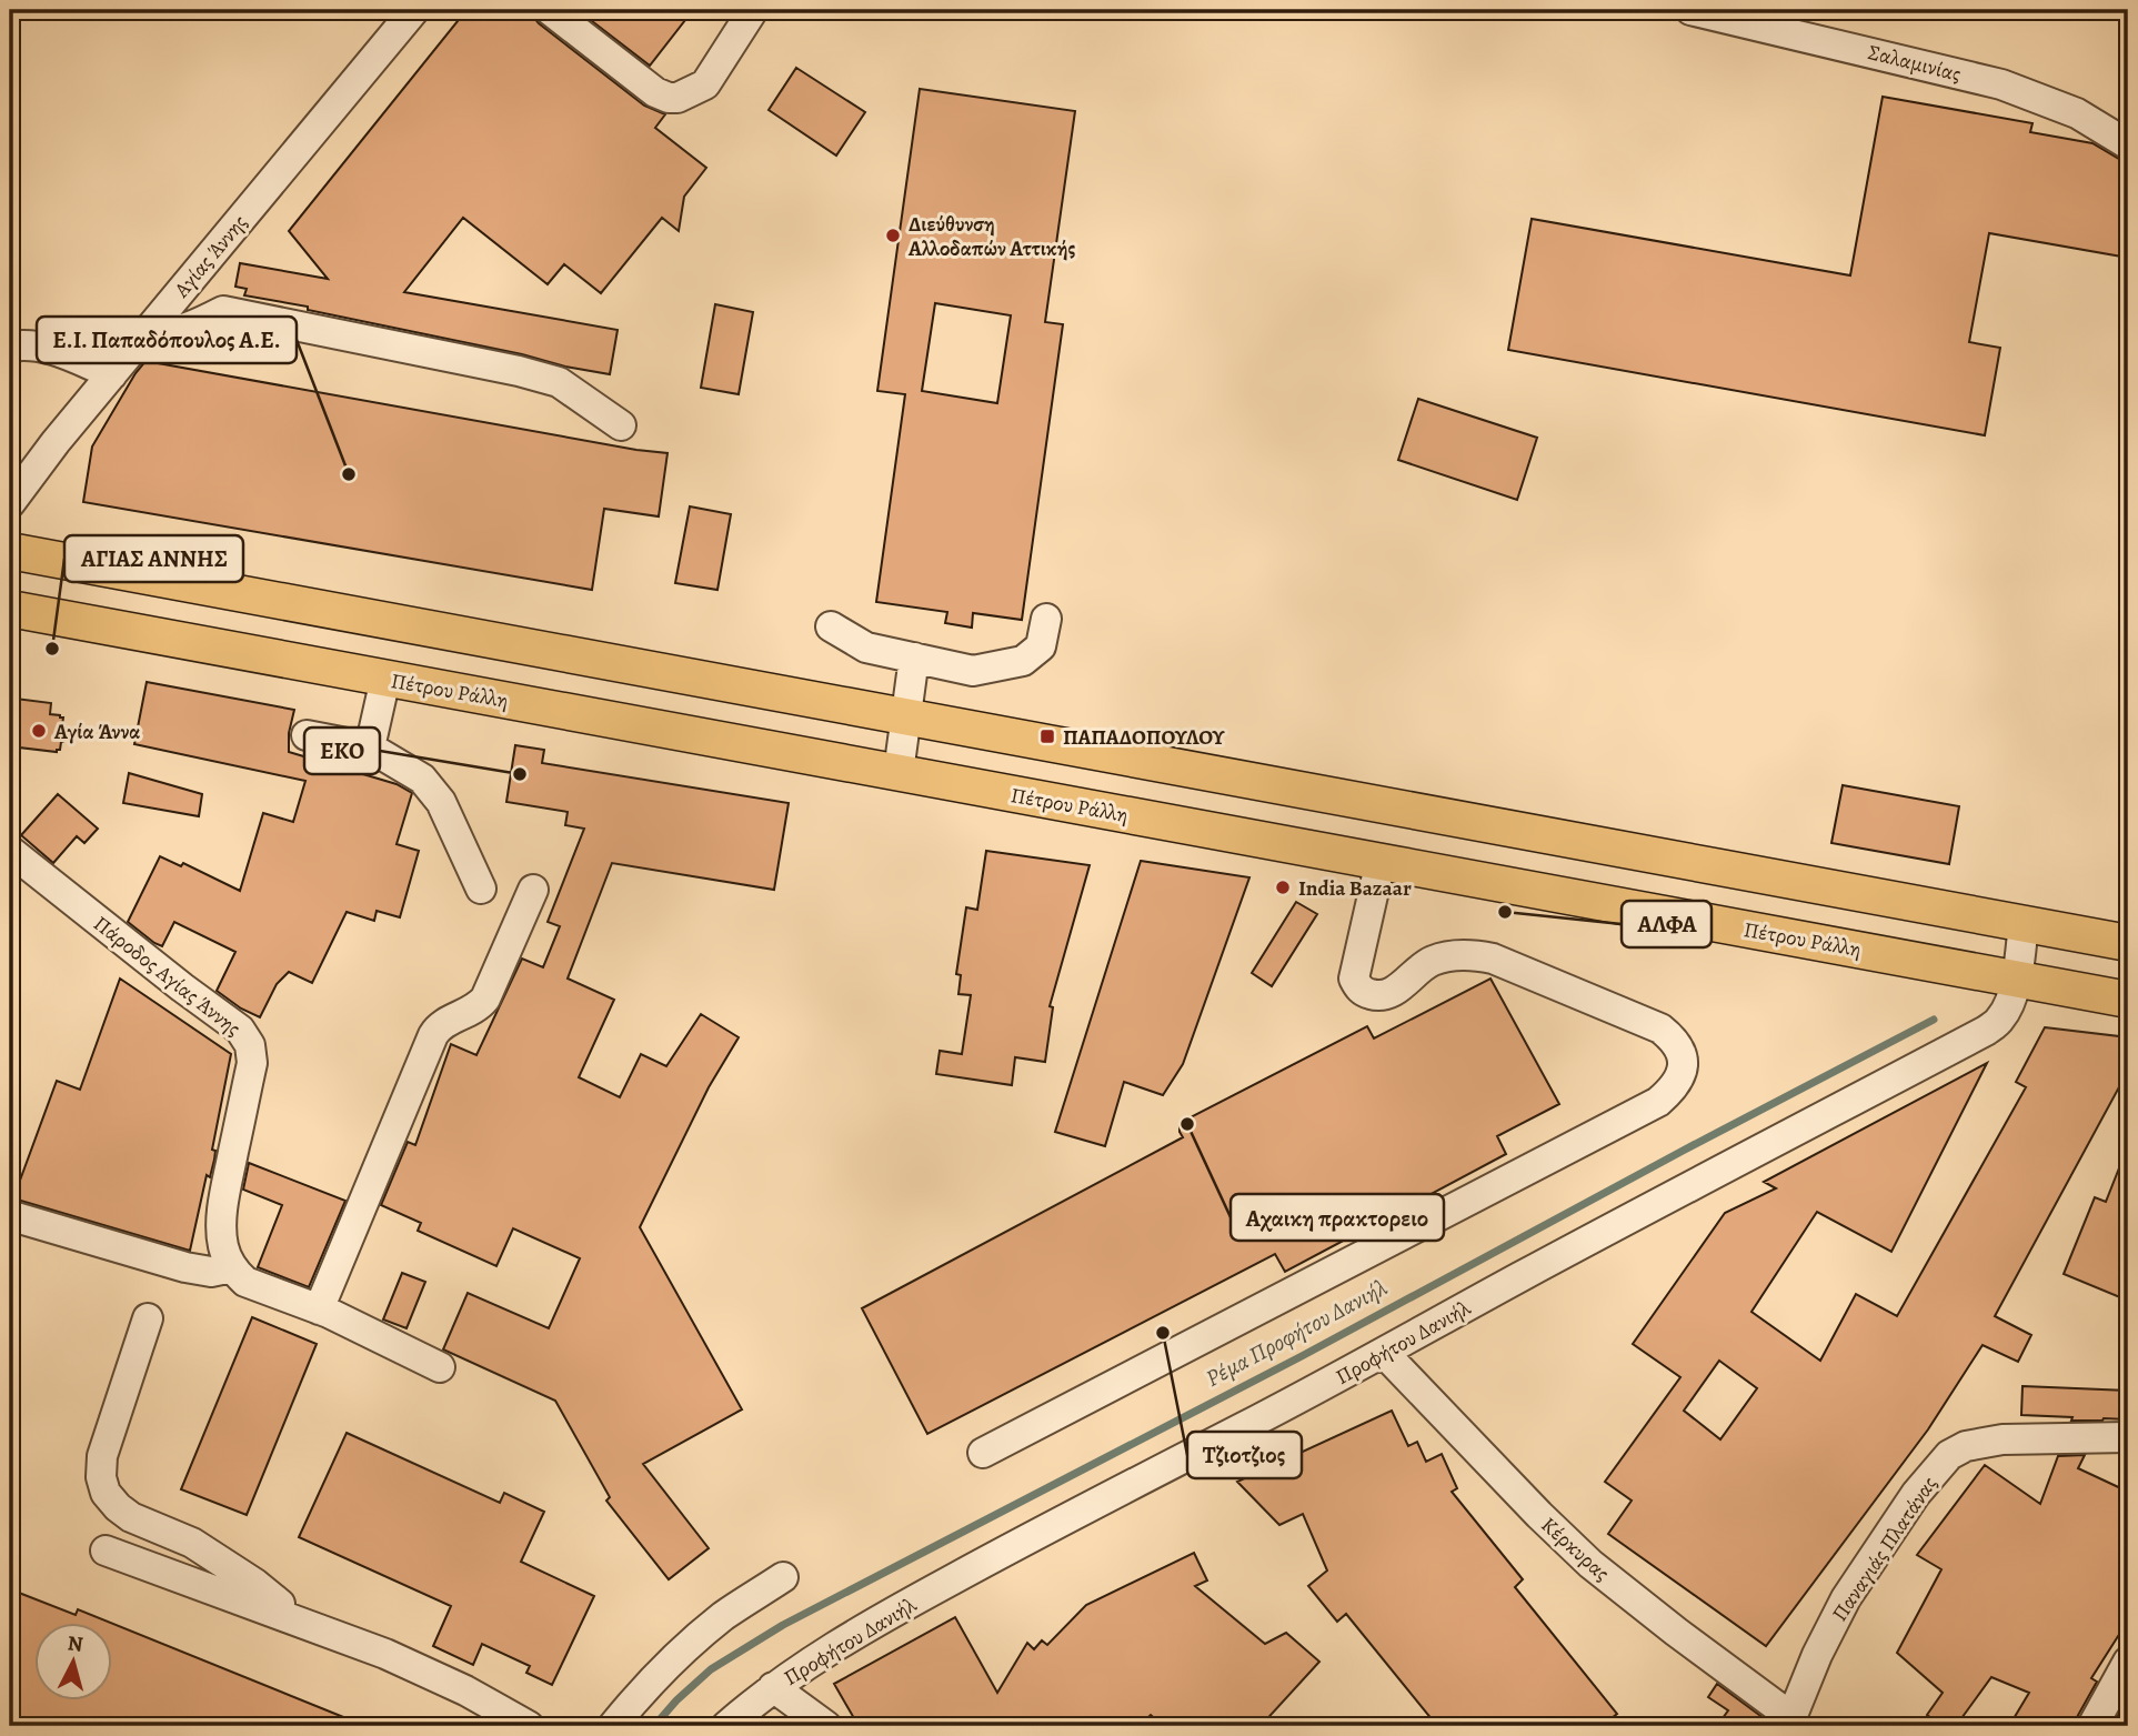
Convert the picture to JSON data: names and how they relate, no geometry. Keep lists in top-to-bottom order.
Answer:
{
  "streets": {
    "main road": ["Πέτρου Ράλλη"],
    "street": [
      "Σαλαμινίας",
      "Αγίας Άννης",
      "Πάροδος Αγίας Άννης",
      "Προφήτου Δανιήλ",
      "Κέρκυρας",
      "Παναγιάς Πλατάνας"
    ]
  },
  "crossings": [
    ["Πέτρου Ράλλη", "Προφήτου Δανιήλ"],
    ["Προφήτου Δανιήλ", "Κέρκυρας"],
    ["Κέρκυρας", "Παναγιάς Πλατάνας"]
  ],
  "water": ["Ρέμα Προφήτου Δανιήλ"],
  "places": {
    "other": [
      "Διεύθυνση Αλλοδαπών Αττικής",
      "Ε.Ι. Παπαδόπουλος Α.Ε.",
      "ΑΓΙΑΣ ΑΝΝΗΣ",
      "Αγία Άννα",
      "EKO",
      "India Bazaar",
      "ΑΛΦΑ",
      "Αχαικη πρακτορειο",
      "Τζιοτζιος"
    ],
    "transit": ["ΠΑΠΑΔΟΠΟΥΛΟΥ"]
  },
  "north": "top"
}
